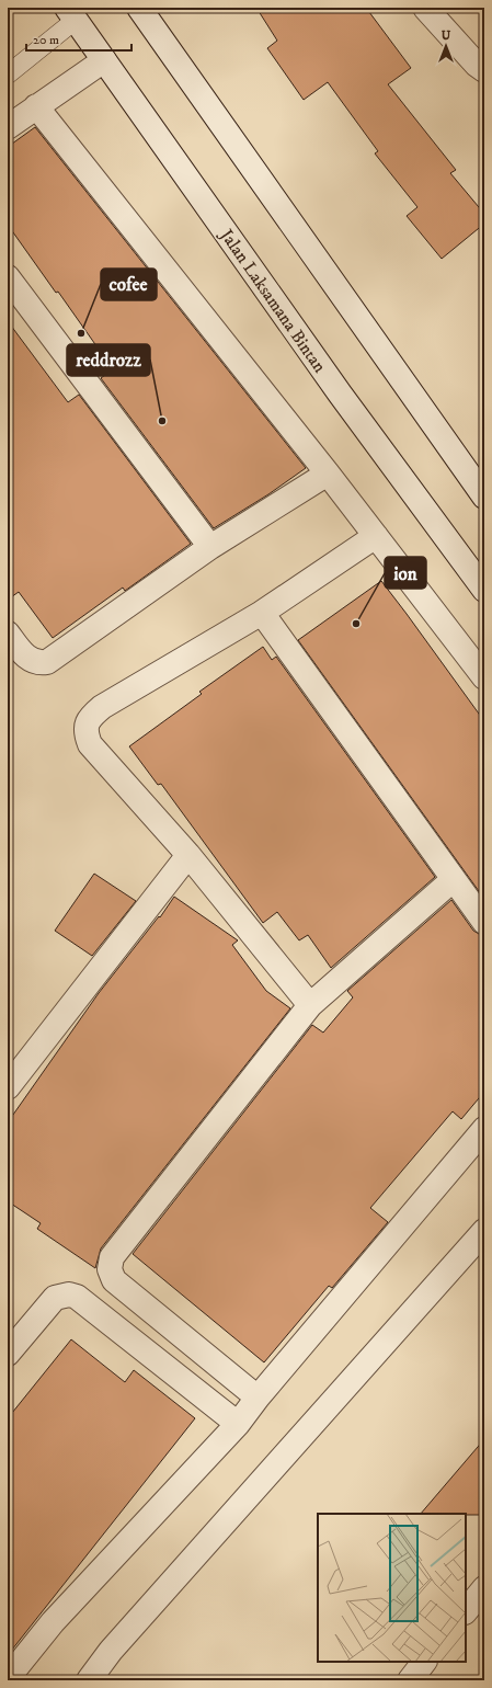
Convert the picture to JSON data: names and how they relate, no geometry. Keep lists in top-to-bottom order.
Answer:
{
  "streets": {
    "street": ["Jalan Laksamana Bintan"]
  },
  "places": ["cofee", "reddrozz", "ion"],
  "scale_bar": "20 m",
  "north": "top"
}
